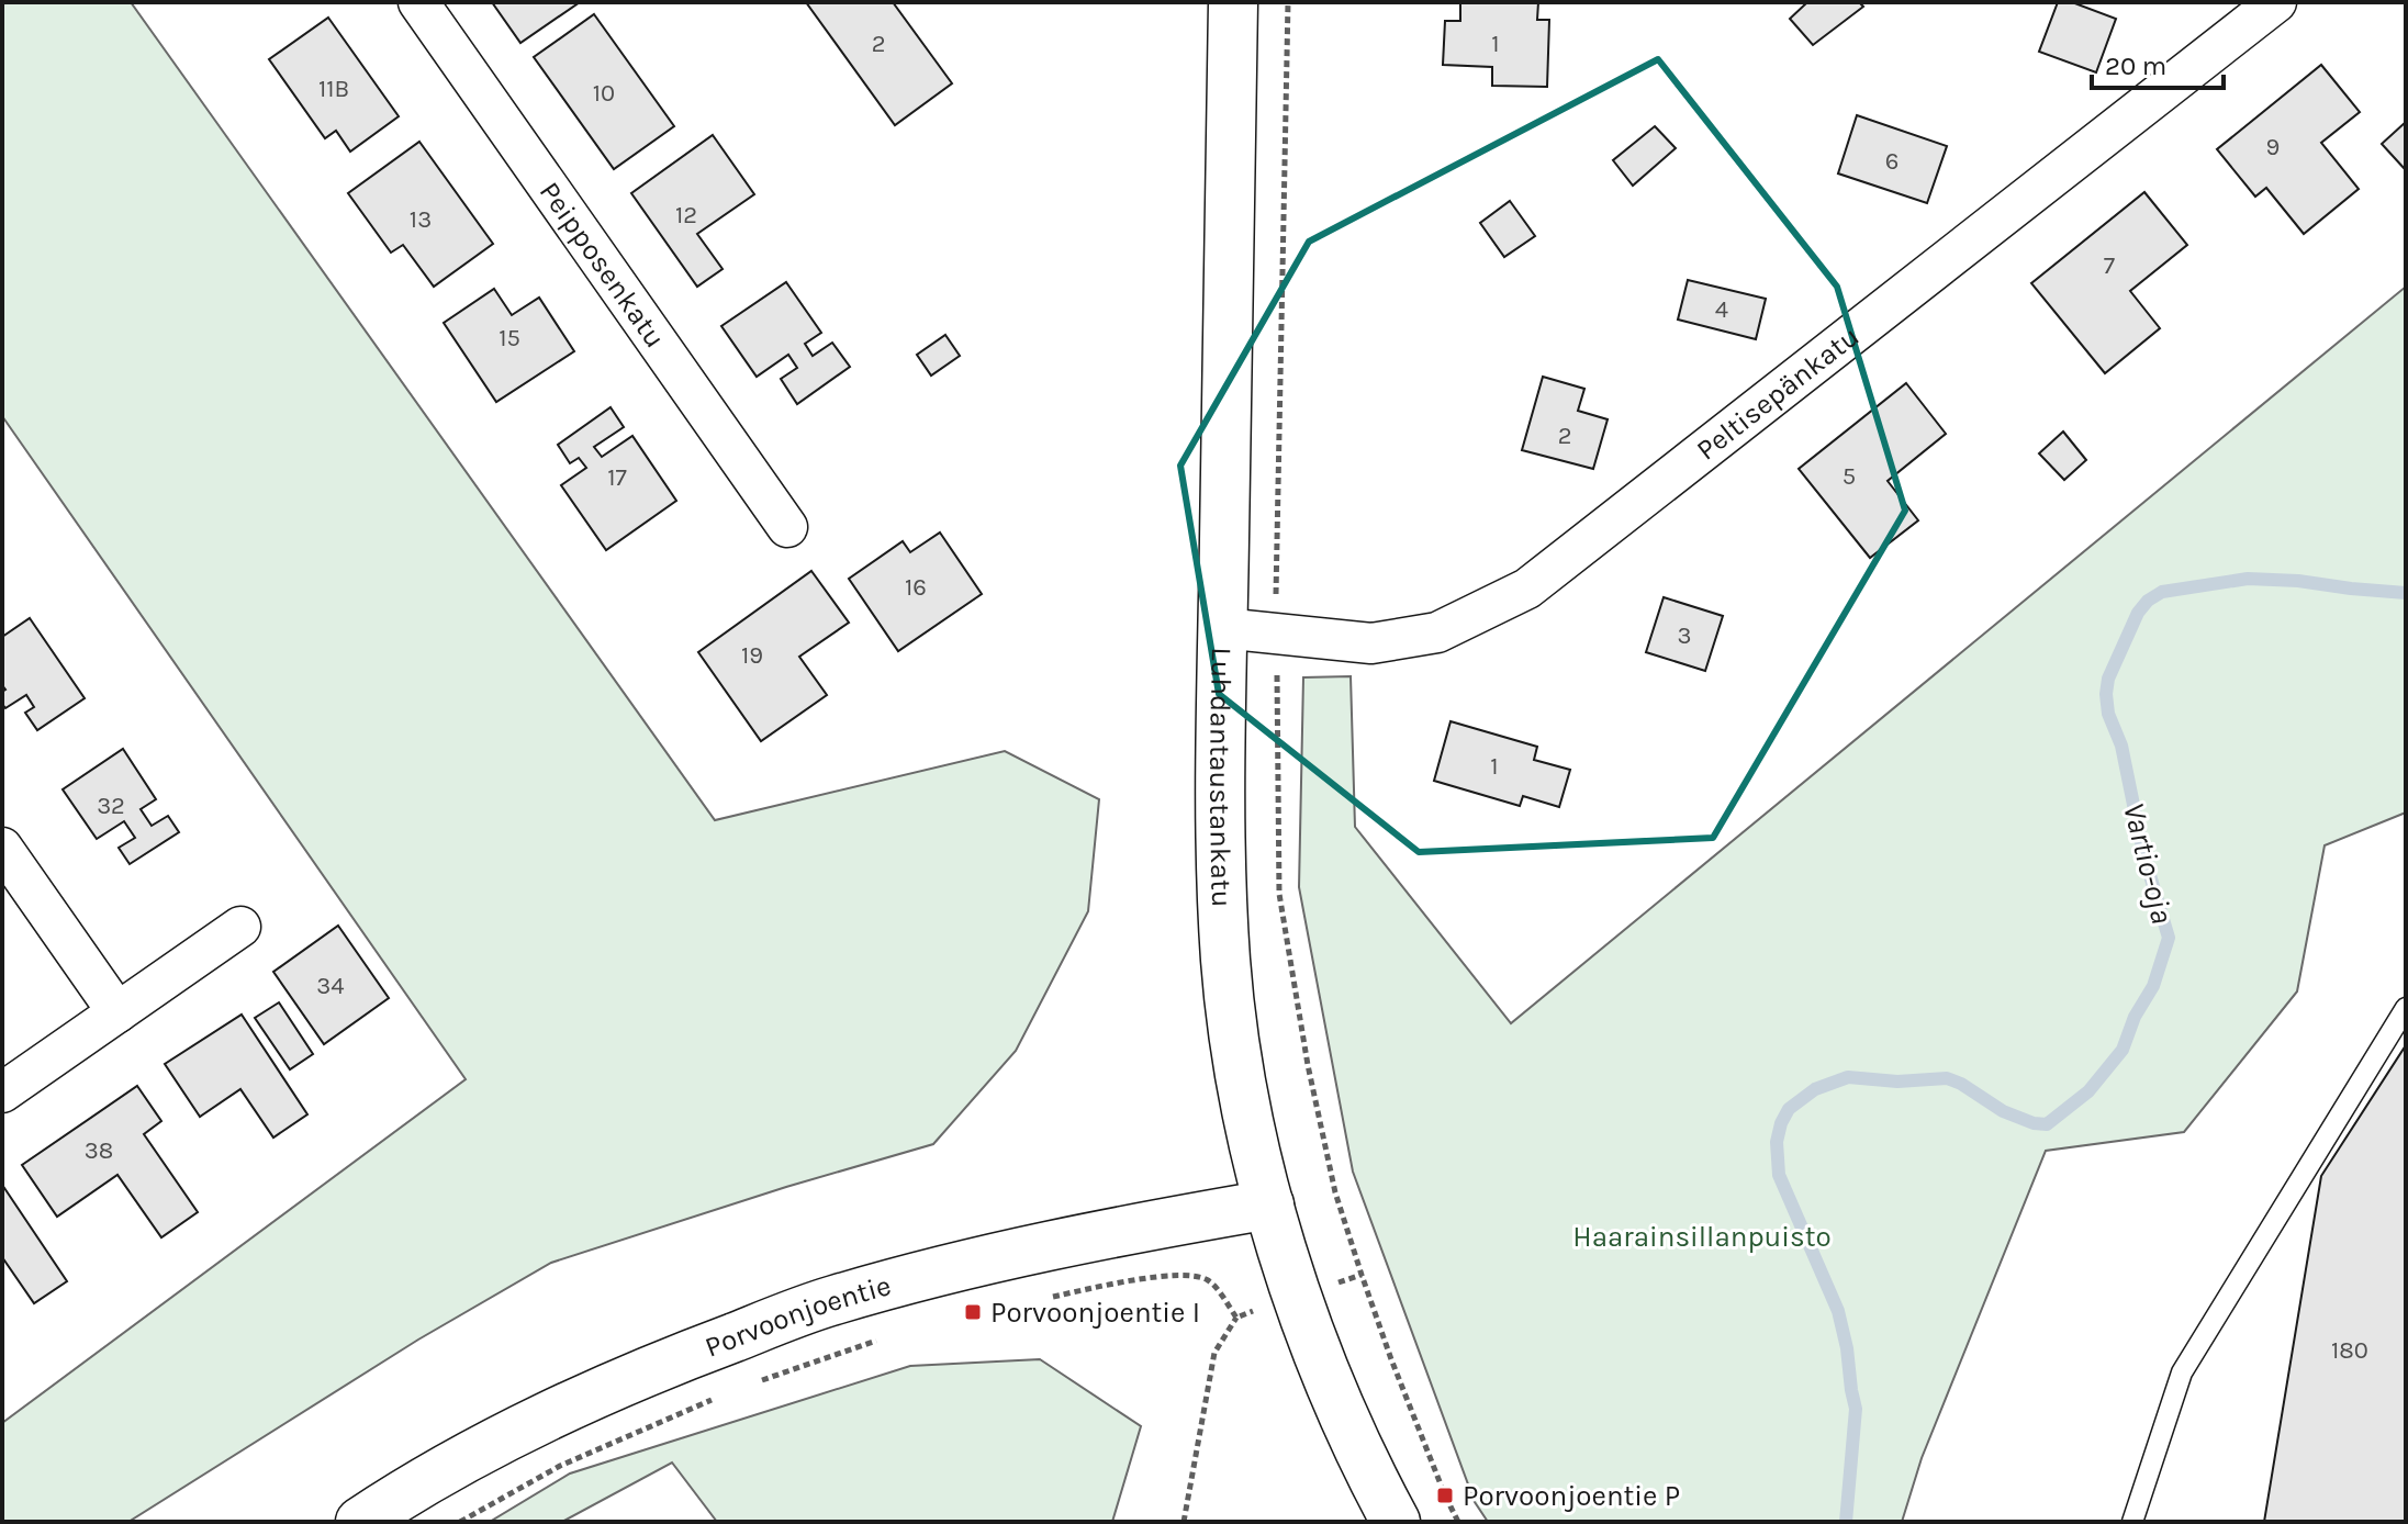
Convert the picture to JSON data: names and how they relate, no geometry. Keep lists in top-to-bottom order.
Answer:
{
  "streets": {
    "street": [
      "Peipposenkatu",
      "Peltisepänkatu",
      "Luhdantaustankatu",
      "Porvoonjoentie"
    ]
  },
  "crossings": [
    ["Peltisepänkatu", "Luhdantaustankatu"],
    ["Luhdantaustankatu", "Porvoonjoentie"]
  ],
  "water": ["Vartio-oja"],
  "parks": ["Haarainsillanpuisto"],
  "places": {
    "transit": ["Porvoonjoentie I", "Porvoonjoentie P"]
  },
  "house_numbers": [
    "2",
    "1",
    "11B",
    "10",
    "9",
    "6",
    "12",
    "13",
    "7",
    "4",
    "15",
    "2",
    "5",
    "17",
    "16",
    "3",
    "19",
    "1",
    "32",
    "34",
    "38",
    "180"
  ],
  "scale_bar": "20 m"
}
